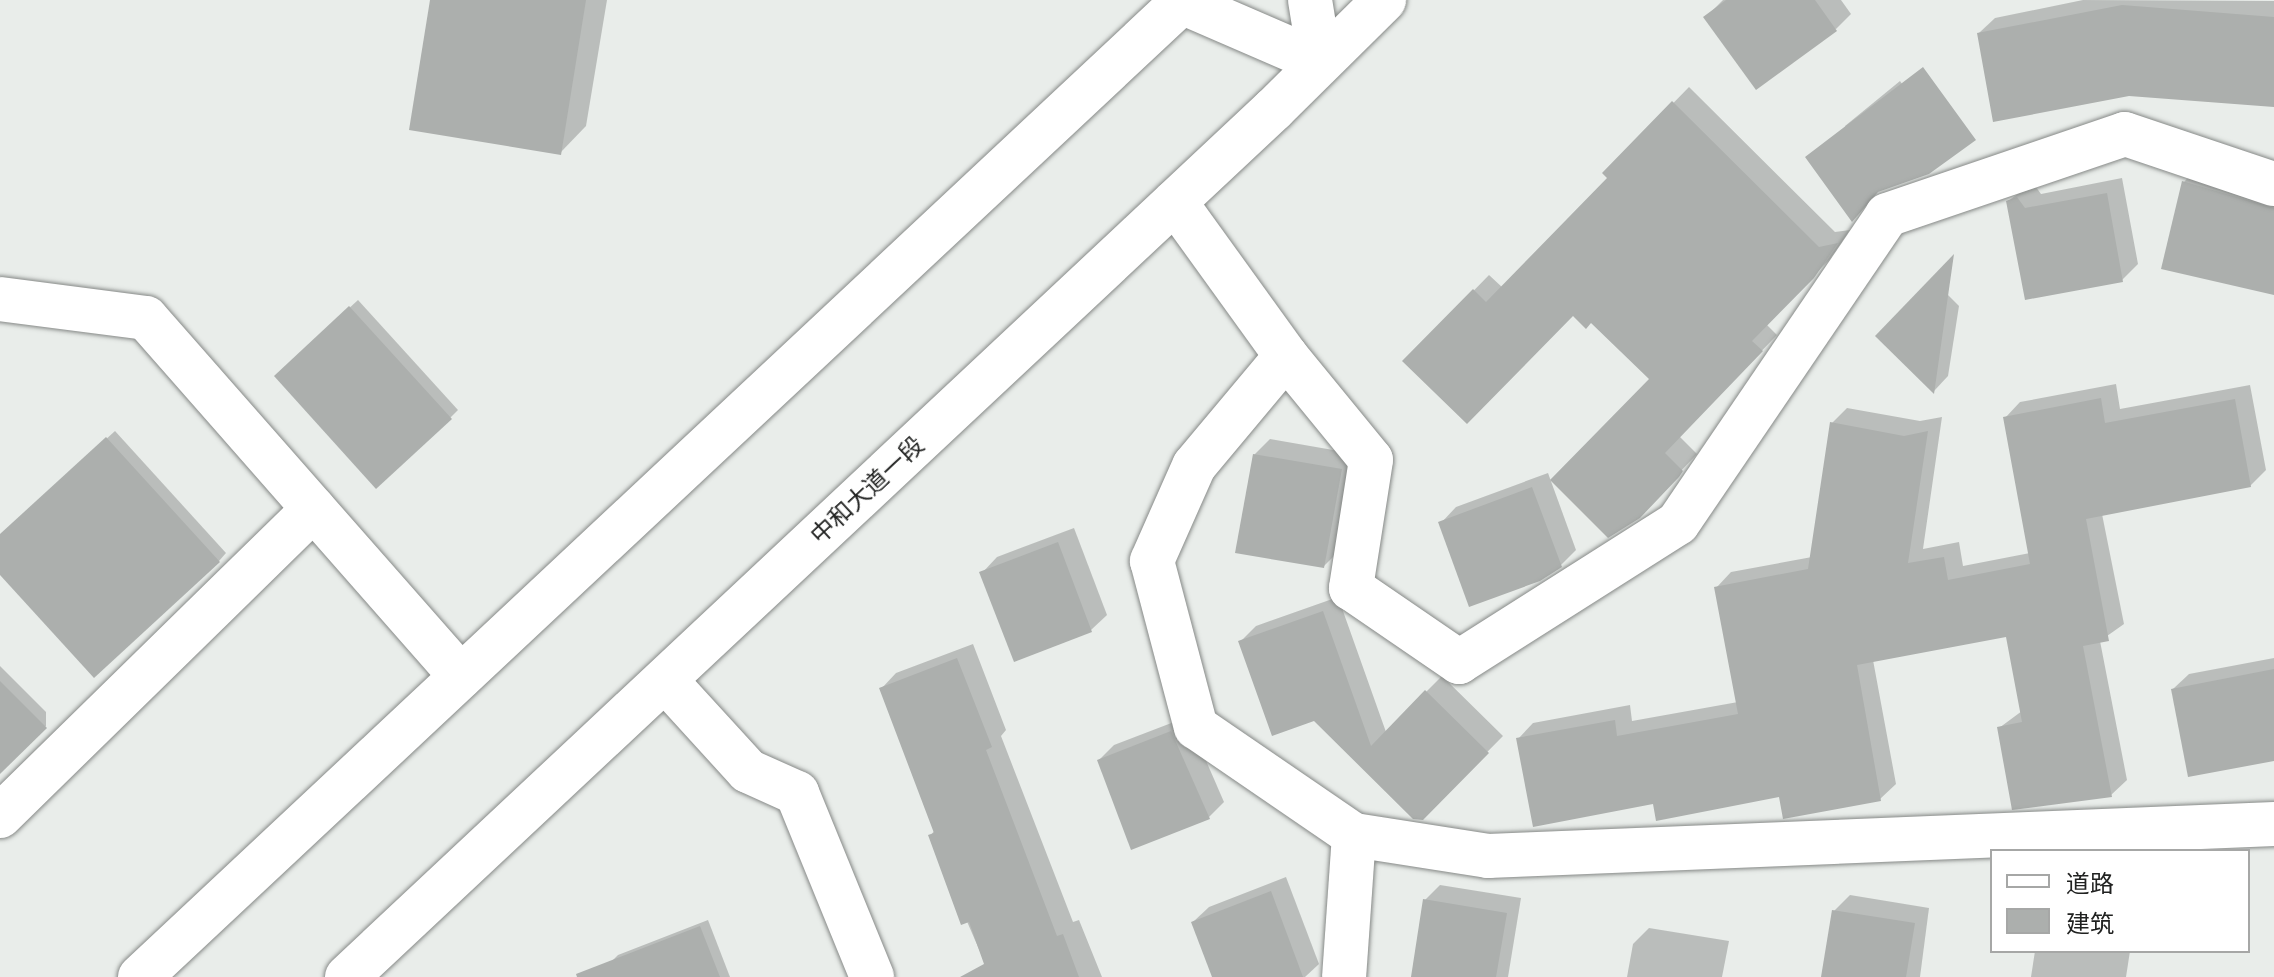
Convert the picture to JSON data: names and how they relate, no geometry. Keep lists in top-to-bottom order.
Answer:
{
  "streets": {
    "street": ["中和大道一段"]
  },
  "legend": ["道路", "建筑"]
}
